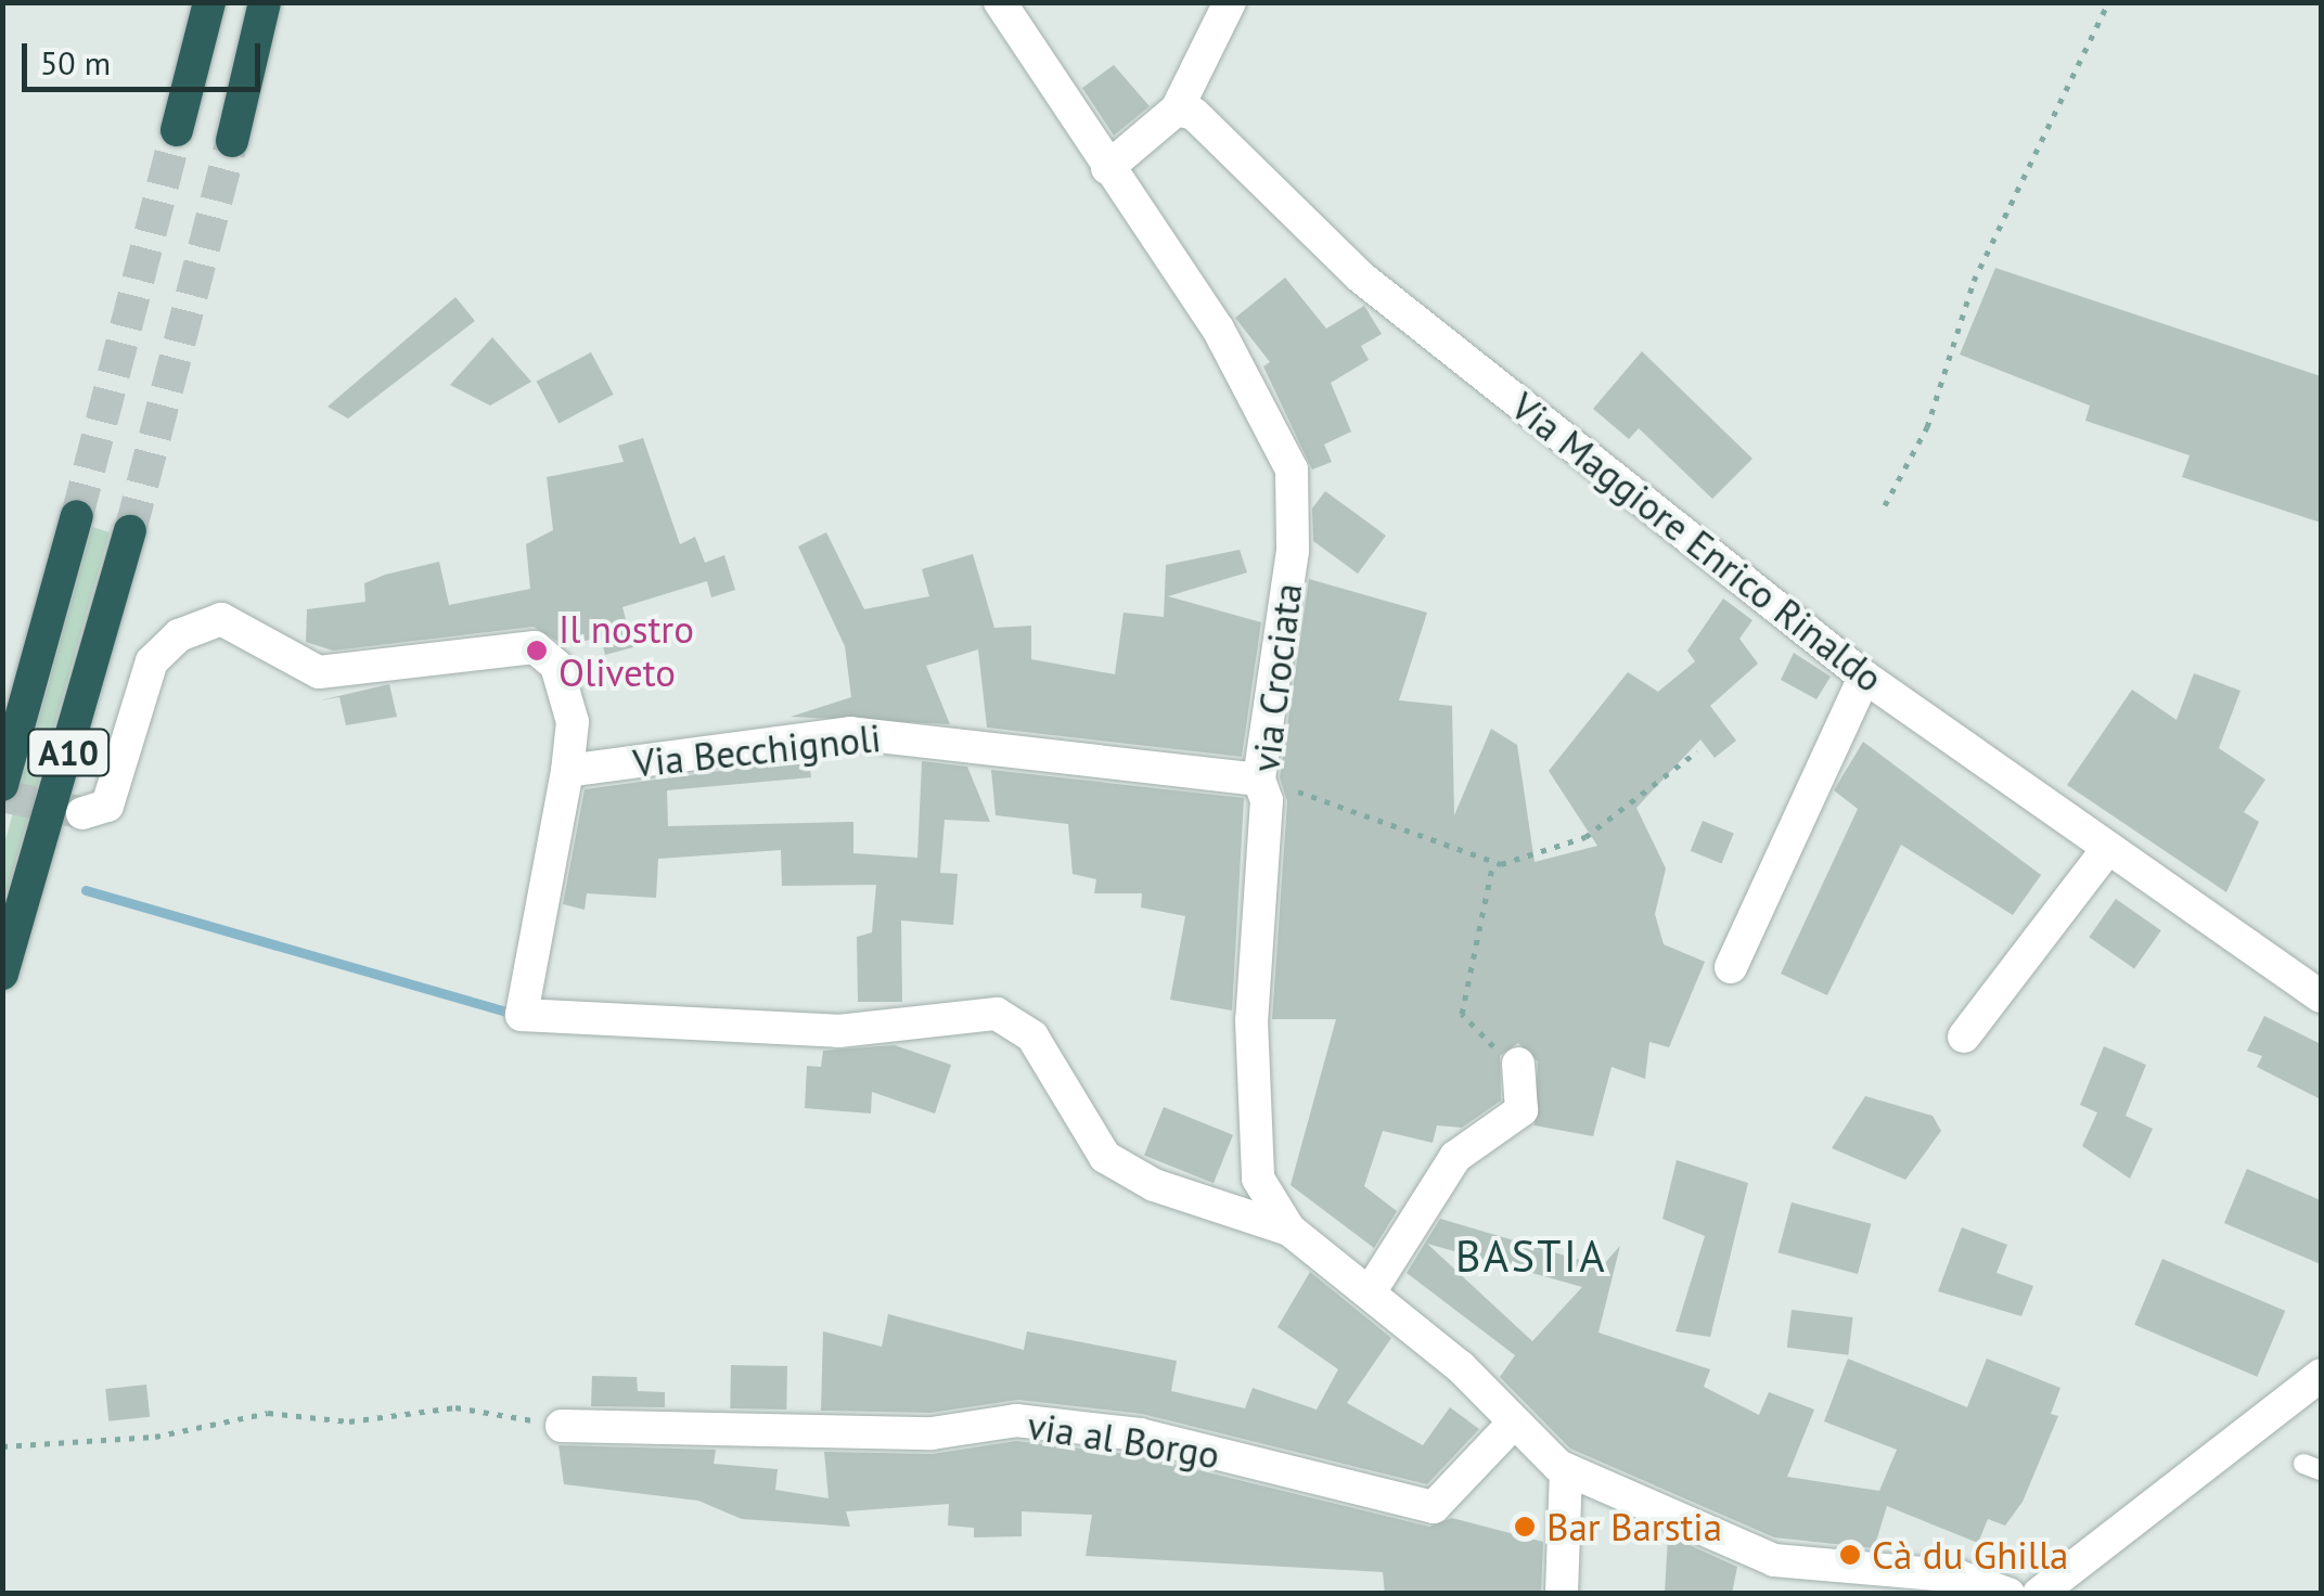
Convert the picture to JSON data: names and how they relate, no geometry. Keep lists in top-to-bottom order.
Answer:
{
  "streets": {
    "highway": ["A10"],
    "street": [
      "Via Maggiore Enrico Rinaldo",
      "via Crociata",
      "Via Becchignoli",
      "via al Borgo"
    ]
  },
  "crossings": [
    ["via Crociata", "Via Becchignoli"]
  ],
  "districts": ["BASTIA"],
  "places": ["Il nostro Oliveto", "Bar Barstia", "Cà du Ghilla"],
  "scale_bar": "50 m"
}
